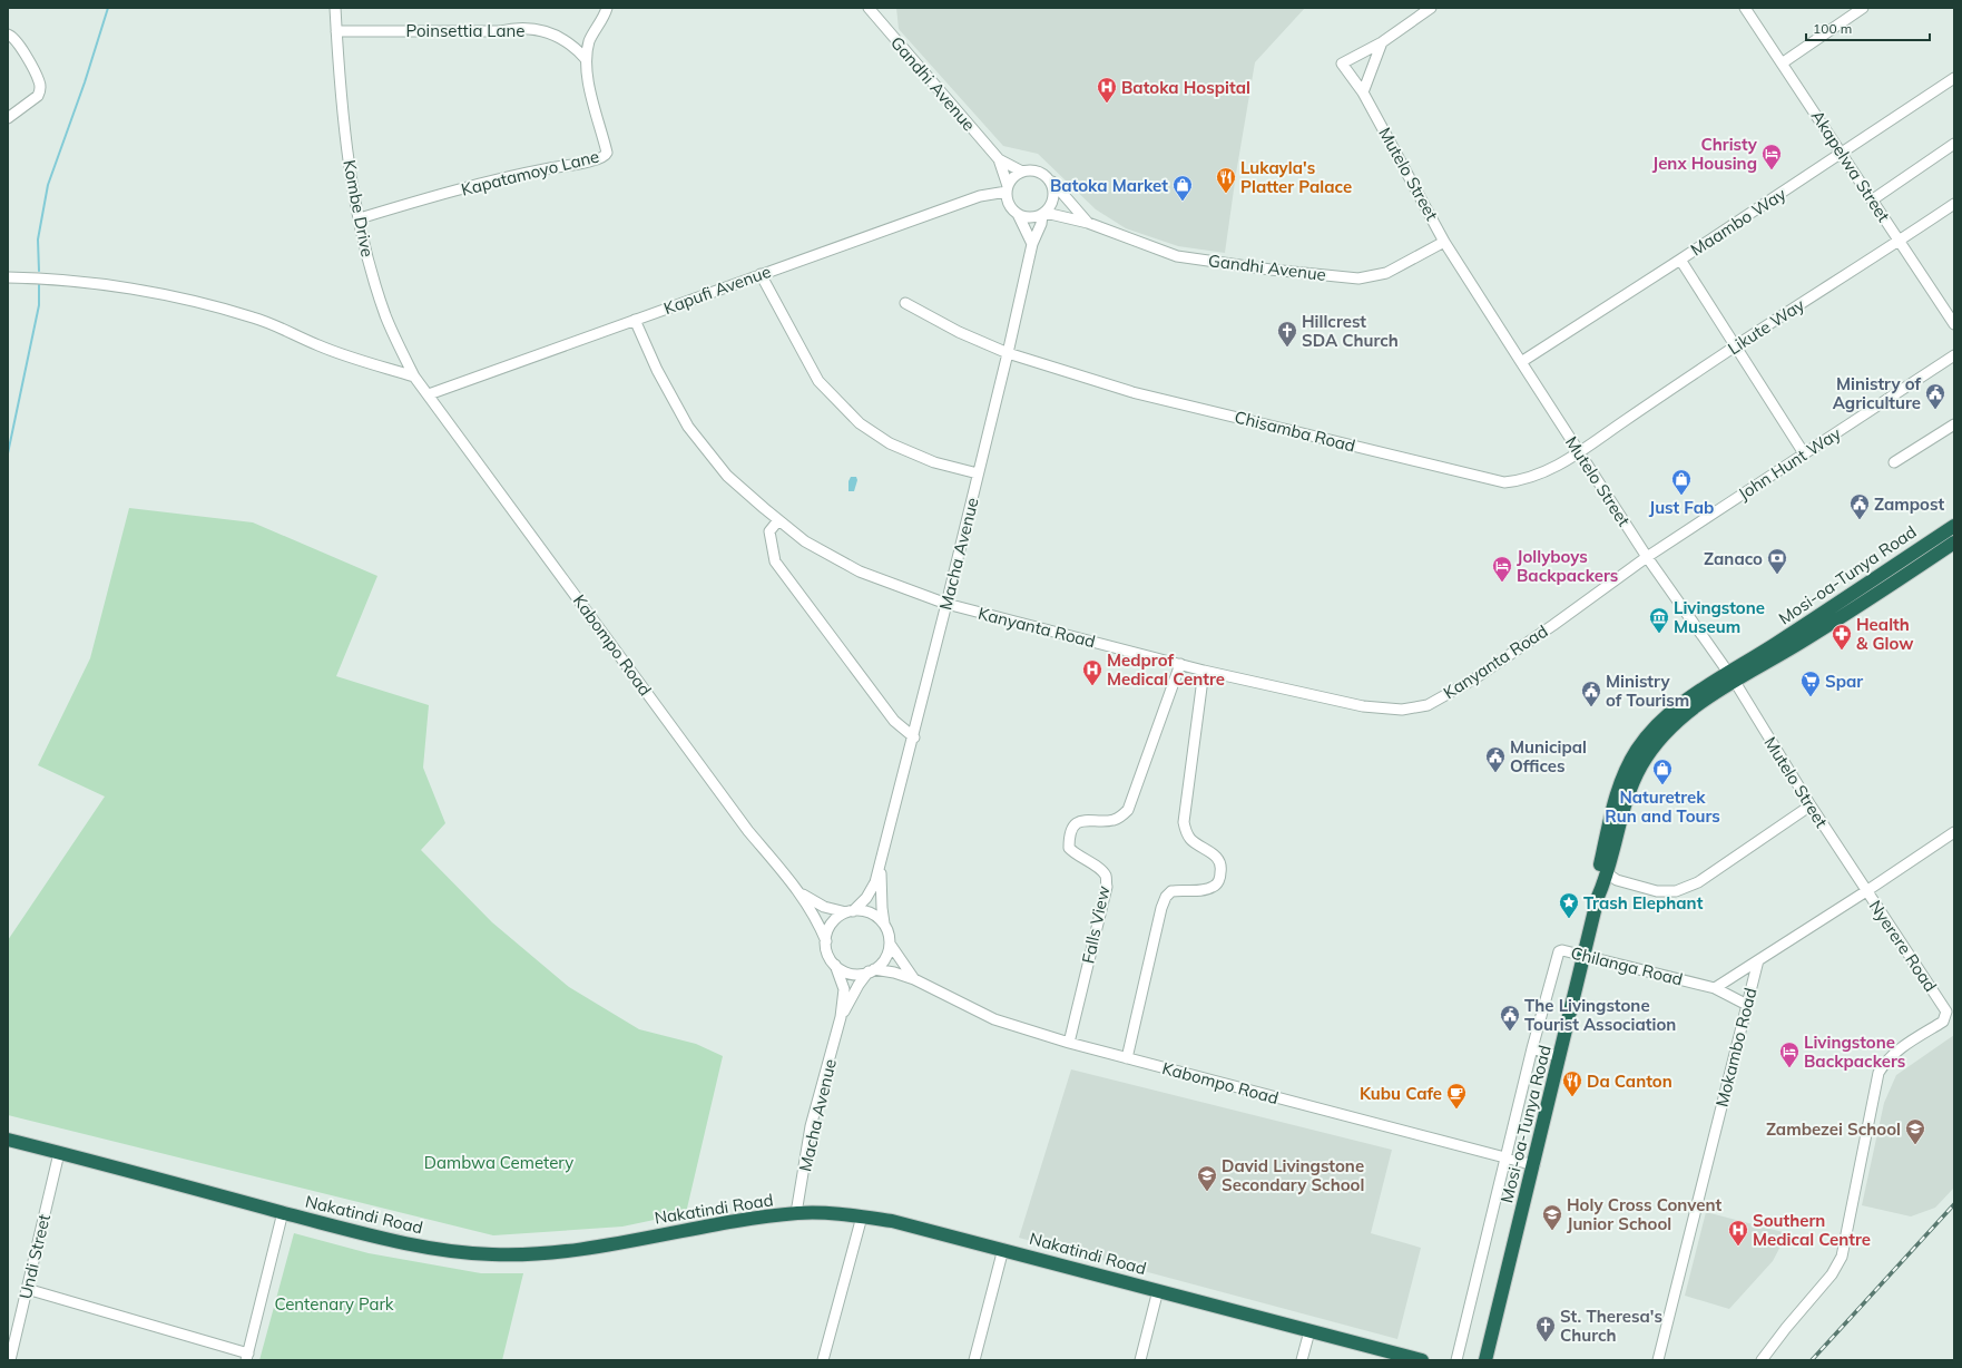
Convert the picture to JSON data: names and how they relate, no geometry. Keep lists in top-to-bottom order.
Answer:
{
  "streets": {
    "highway": ["Mosi-oa-Tunya Road", "Nakatindi Road"],
    "street": [
      "Poinsettia Lane",
      "Gandhi Avenue",
      "Akapelwa Street",
      "Kapatamoyo Lane",
      "Mutelo Street",
      "Kombe Drive",
      "Maambo Way",
      "Kapufi Avenue",
      "Likute Way",
      "Chisamba Road",
      "John Hunt Way",
      "Macha Avenue",
      "Kanyanta Road",
      "Kabompo Road",
      "Falls View",
      "Nyerere Road",
      "Chilanga Road",
      "Mokambo Road",
      "Undi Street"
    ]
  },
  "crossings": [
    ["Poinsettia Lane", "Kapatamoyo Lane"],
    ["Poinsettia Lane", "Kombe Drive"],
    ["Gandhi Avenue", "Mutelo Street"],
    ["Gandhi Avenue", "Kapufi Avenue"],
    ["Gandhi Avenue", "Macha Avenue"],
    ["Akapelwa Street", "Maambo Way"],
    ["Akapelwa Street", "Likute Way"],
    ["Kapatamoyo Lane", "Kombe Drive"],
    ["Mutelo Street", "Maambo Way"],
    ["Mutelo Street", "Likute Way"],
    ["Mutelo Street", "Chisamba Road"],
    ["Mutelo Street", "John Hunt Way"],
    ["Mutelo Street", "Mosi-oa-Tunya Road"],
    ["Mutelo Street", "Kanyanta Road"],
    ["Mutelo Street", "Nyerere Road"],
    ["Kombe Drive", "Kapufi Avenue"],
    ["Kombe Drive", "Kabompo Road"],
    ["Kapufi Avenue", "Macha Avenue"],
    ["Kapufi Avenue", "Kanyanta Road"],
    ["Kapufi Avenue", "Kabompo Road"],
    ["Likute Way", "Chisamba Road"],
    ["Chisamba Road", "Macha Avenue"],
    ["John Hunt Way", "Kanyanta Road"],
    ["Macha Avenue", "Kanyanta Road"],
    ["Macha Avenue", "Kabompo Road"],
    ["Macha Avenue", "Nakatindi Road"],
    ["Mosi-oa-Tunya Road", "Kabompo Road"],
    ["Mosi-oa-Tunya Road", "Chilanga Road"],
    ["Kanyanta Road", "Falls View"],
    ["Kabompo Road", "Falls View"],
    ["Kabompo Road", "Chilanga Road"],
    ["Chilanga Road", "Mokambo Road"],
    ["Nakatindi Road", "Undi Street"]
  ],
  "parks": ["Dambwa Cemetery", "Centenary Park"],
  "places": {
    "hospital": ["Batoka Hospital", "Medprof Medical Centre", "Southern Medical Centre"],
    "hotel": ["Christy Jenx Housing", "Jollyboys Backpackers", "Livingstone Backpackers"],
    "restaurant": ["Lukayla's Platter Palace", "Da Canton"],
    "shop": ["Batoka Market", "Just Fab", "Naturetrek Run and Tours"],
    "church": ["Hillcrest SDA Church", "St. Theresa's Church"],
    "public building": [
      "Ministry of Agriculture",
      "Zampost",
      "Ministry of Tourism",
      "Municipal Offices",
      "The Livingstone Tourist Association"
    ],
    "bank": ["Zanaco"],
    "museum": ["Livingstone Museum"],
    "pharmacy": ["Health & Glow"],
    "supermarket": ["Spar"],
    "place": ["Trash Elephant"],
    "cafe": ["Kubu Cafe"],
    "school or university": ["Zambezei School", "David Livingstone Secondary School", "Holy Cross Convent Junior School"]
  },
  "scale_bar": "100 m"
}
